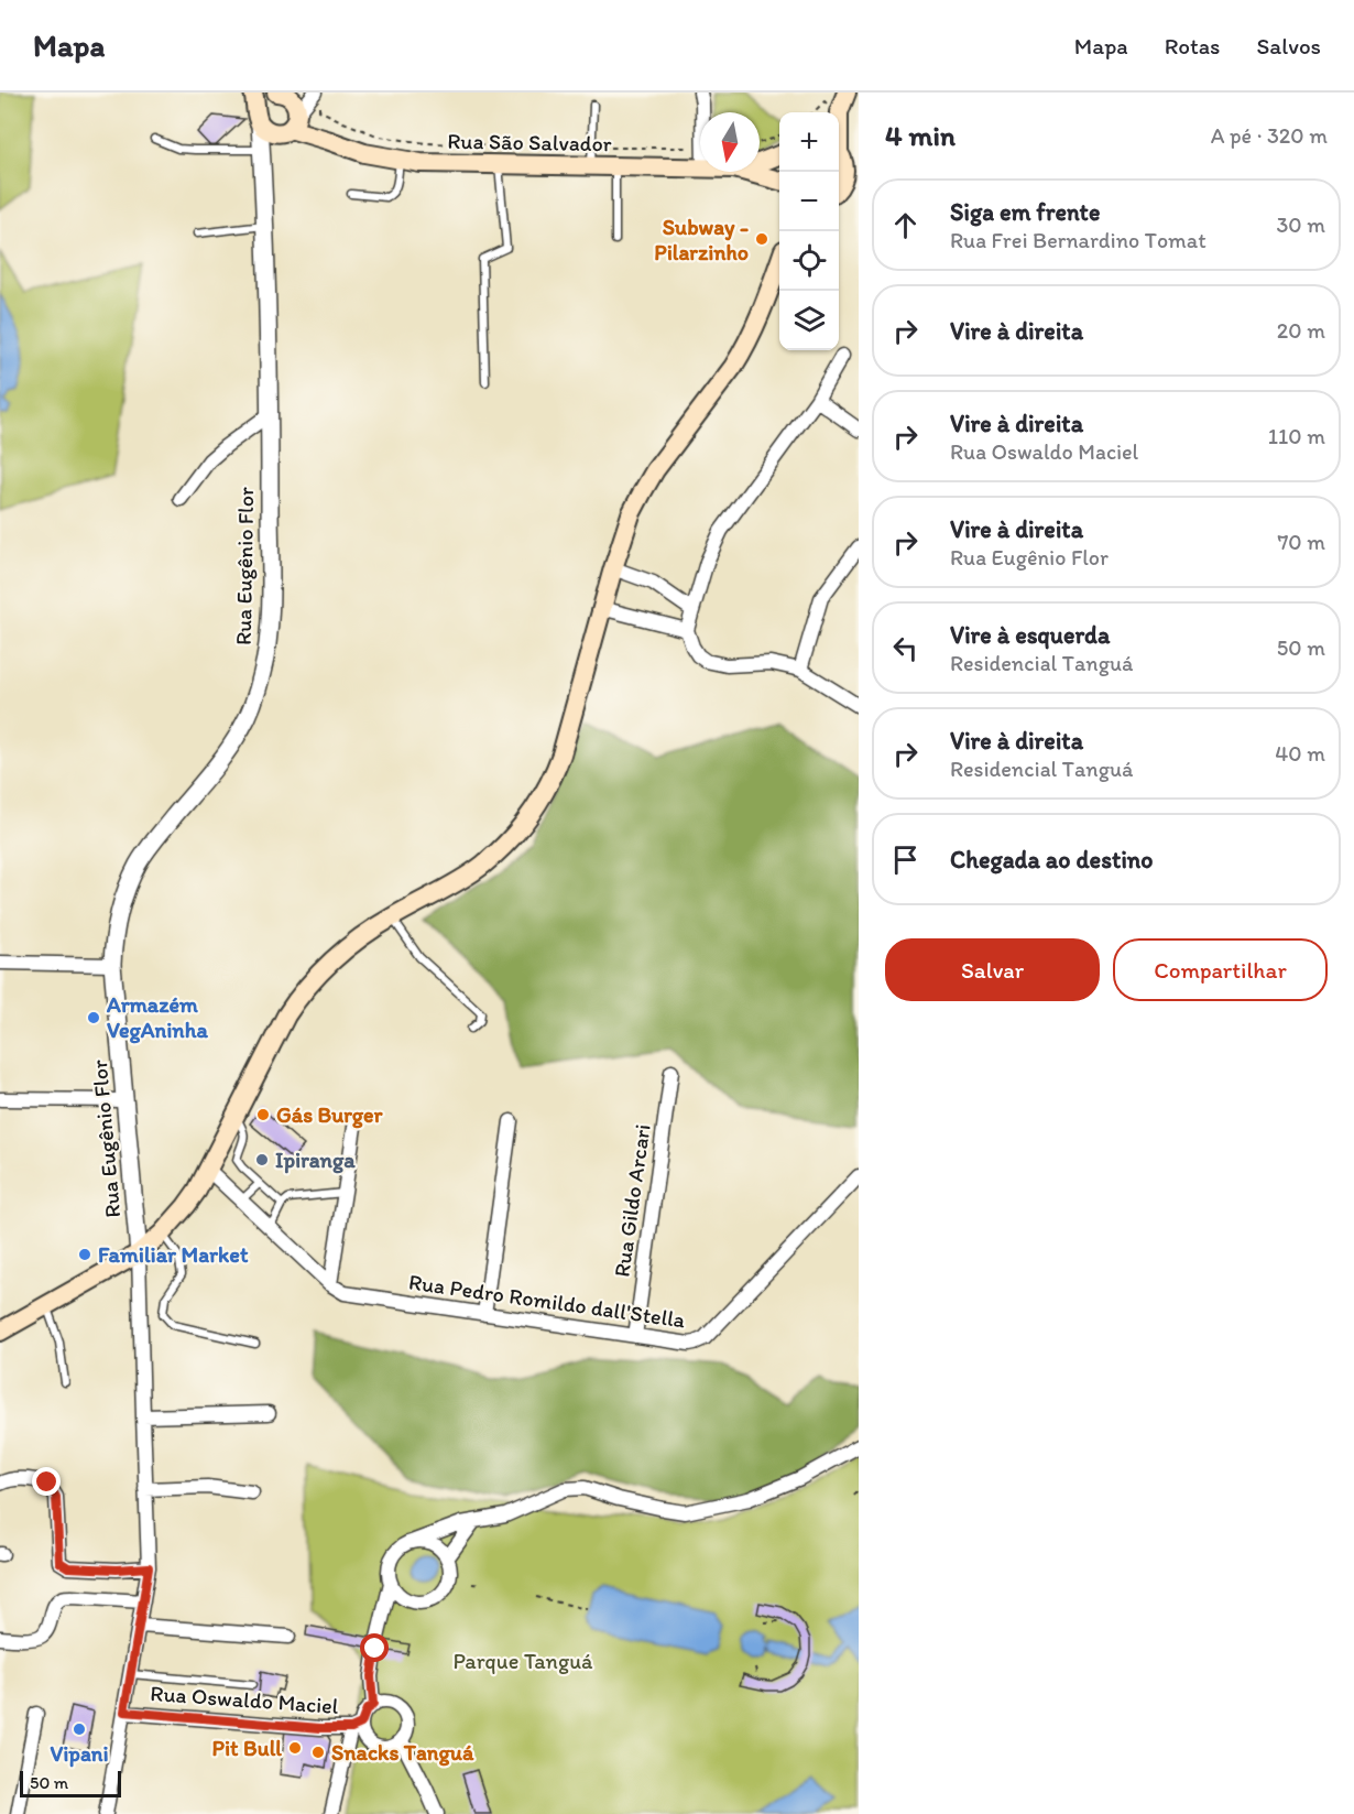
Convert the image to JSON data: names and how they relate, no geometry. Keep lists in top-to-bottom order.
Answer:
{
  "streets": {
    "main road": ["Rua São Salvador"],
    "street": [
      "Rua Eugênio Flor",
      "Rua Gildo Arcari",
      "Rua Pedro Romildo dall'Stella",
      "Rua Oswaldo Maciel"
    ]
  },
  "crossings": [
    ["Rua São Salvador", "Rua Eugênio Flor"],
    ["Rua Eugênio Flor", "Rua Oswaldo Maciel"],
    ["Rua Gildo Arcari", "Rua Pedro Romildo dall'Stella"]
  ],
  "parks": ["Parque Tanguá"],
  "places": [
    "Subway - Pilarzinho",
    "Armazém VegAninha",
    "Gás Burger",
    "Ipiranga",
    "Familiar Market",
    "Vipani",
    "Pit Bull",
    "Snacks Tanguá"
  ],
  "scale_bar": "50 m",
  "north": "bottom",
  "page": {
    "header": "Mapa",
    "nav": ["Mapa", "Rotas", "Salvos"],
    "heading": ["4 min", "A pé · 320 m"],
    "map_buttons": ["+", "−"],
    "list": [
      ["Siga em frente", "Rua Frei Bernardino Tomat", "30 m"],
      ["Vire à direita", "20 m"],
      ["Vire à direita", "Rua Oswaldo Maciel", "110 m"],
      ["Vire à direita", "Rua Eugênio Flor", "70 m"],
      ["Vire à esquerda", "Residencial Tanguá", "50 m"],
      ["Vire à direita", "Residencial Tanguá", "40 m"],
      "Chegada ao destino"
    ],
    "buttons": ["Salvar", "Compartilhar"],
    "scale": "50 m"
  }
}
